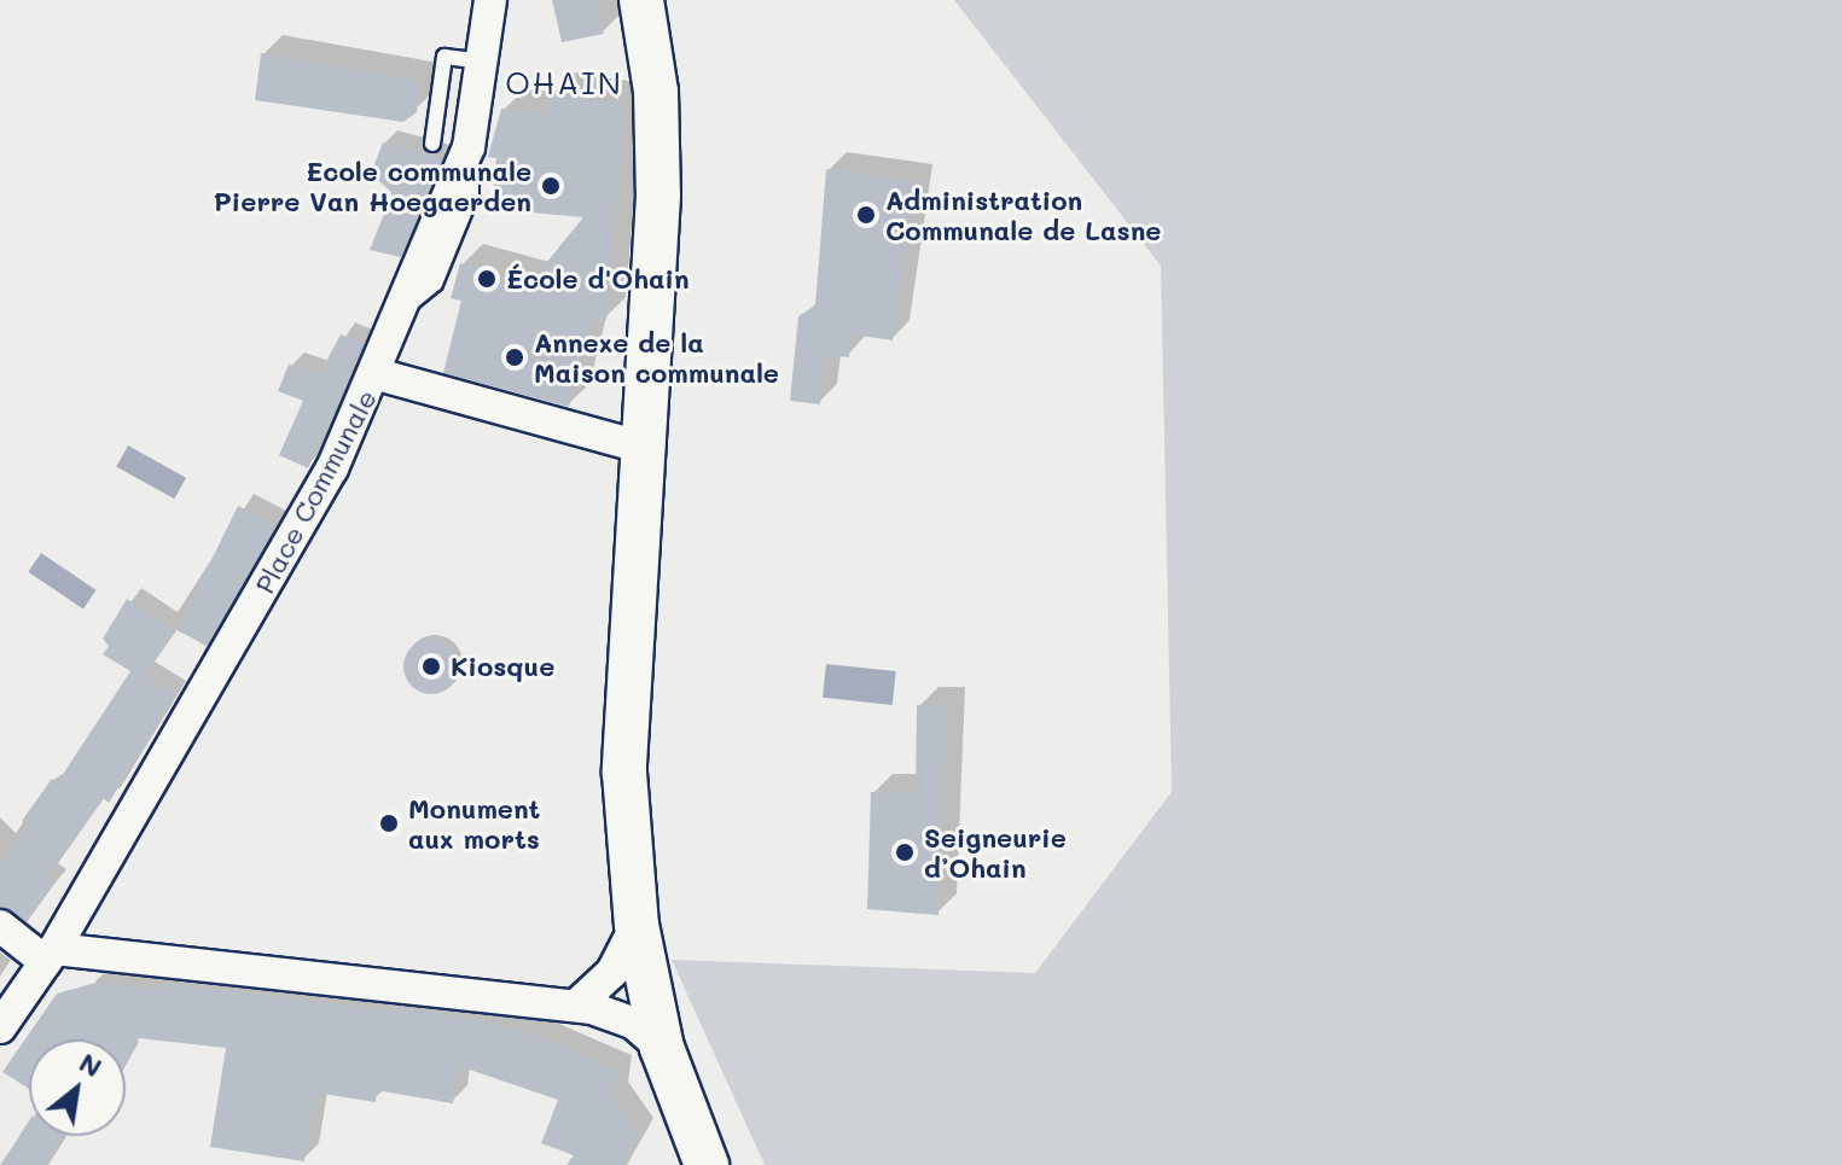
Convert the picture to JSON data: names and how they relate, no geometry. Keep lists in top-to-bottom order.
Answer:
{
  "streets": {
    "street": ["Place Communale"]
  },
  "districts": ["OHAIN"],
  "places": [
    "Ecole communale Pierre Van Hoegaerden",
    "Administration Communale de Lasne",
    "École d'Ohain",
    "Annexe de la Maison communale",
    "Kiosque",
    "Monument aux morts",
    "Seigneurie d’Ohain"
  ],
  "north": "top right"
}
